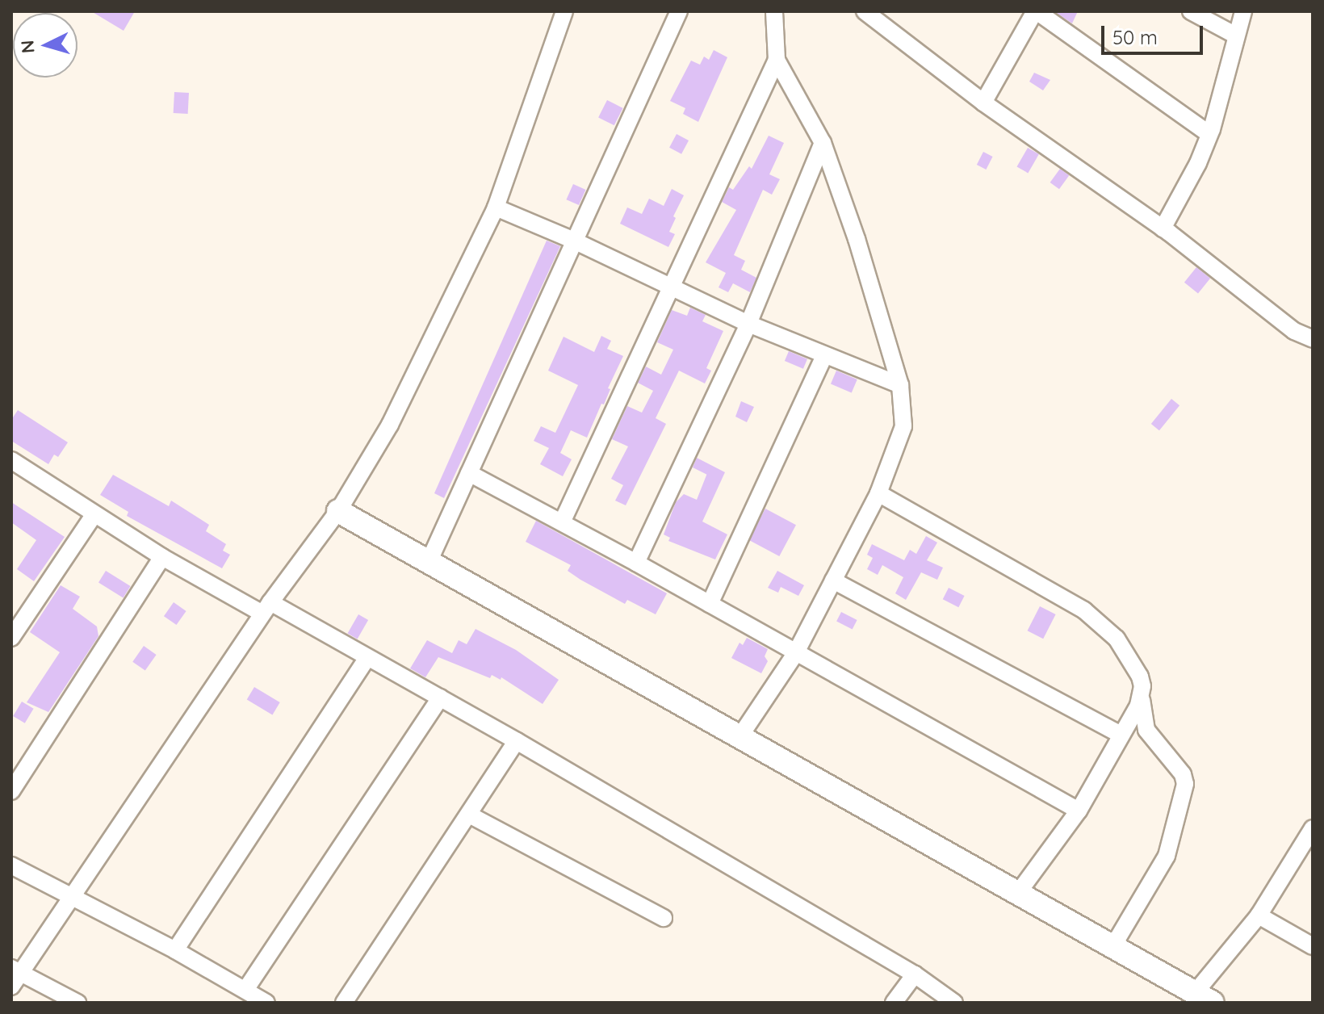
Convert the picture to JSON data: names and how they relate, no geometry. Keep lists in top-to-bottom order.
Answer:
{
  "scale_bar": "50 m",
  "north": "left"
}
